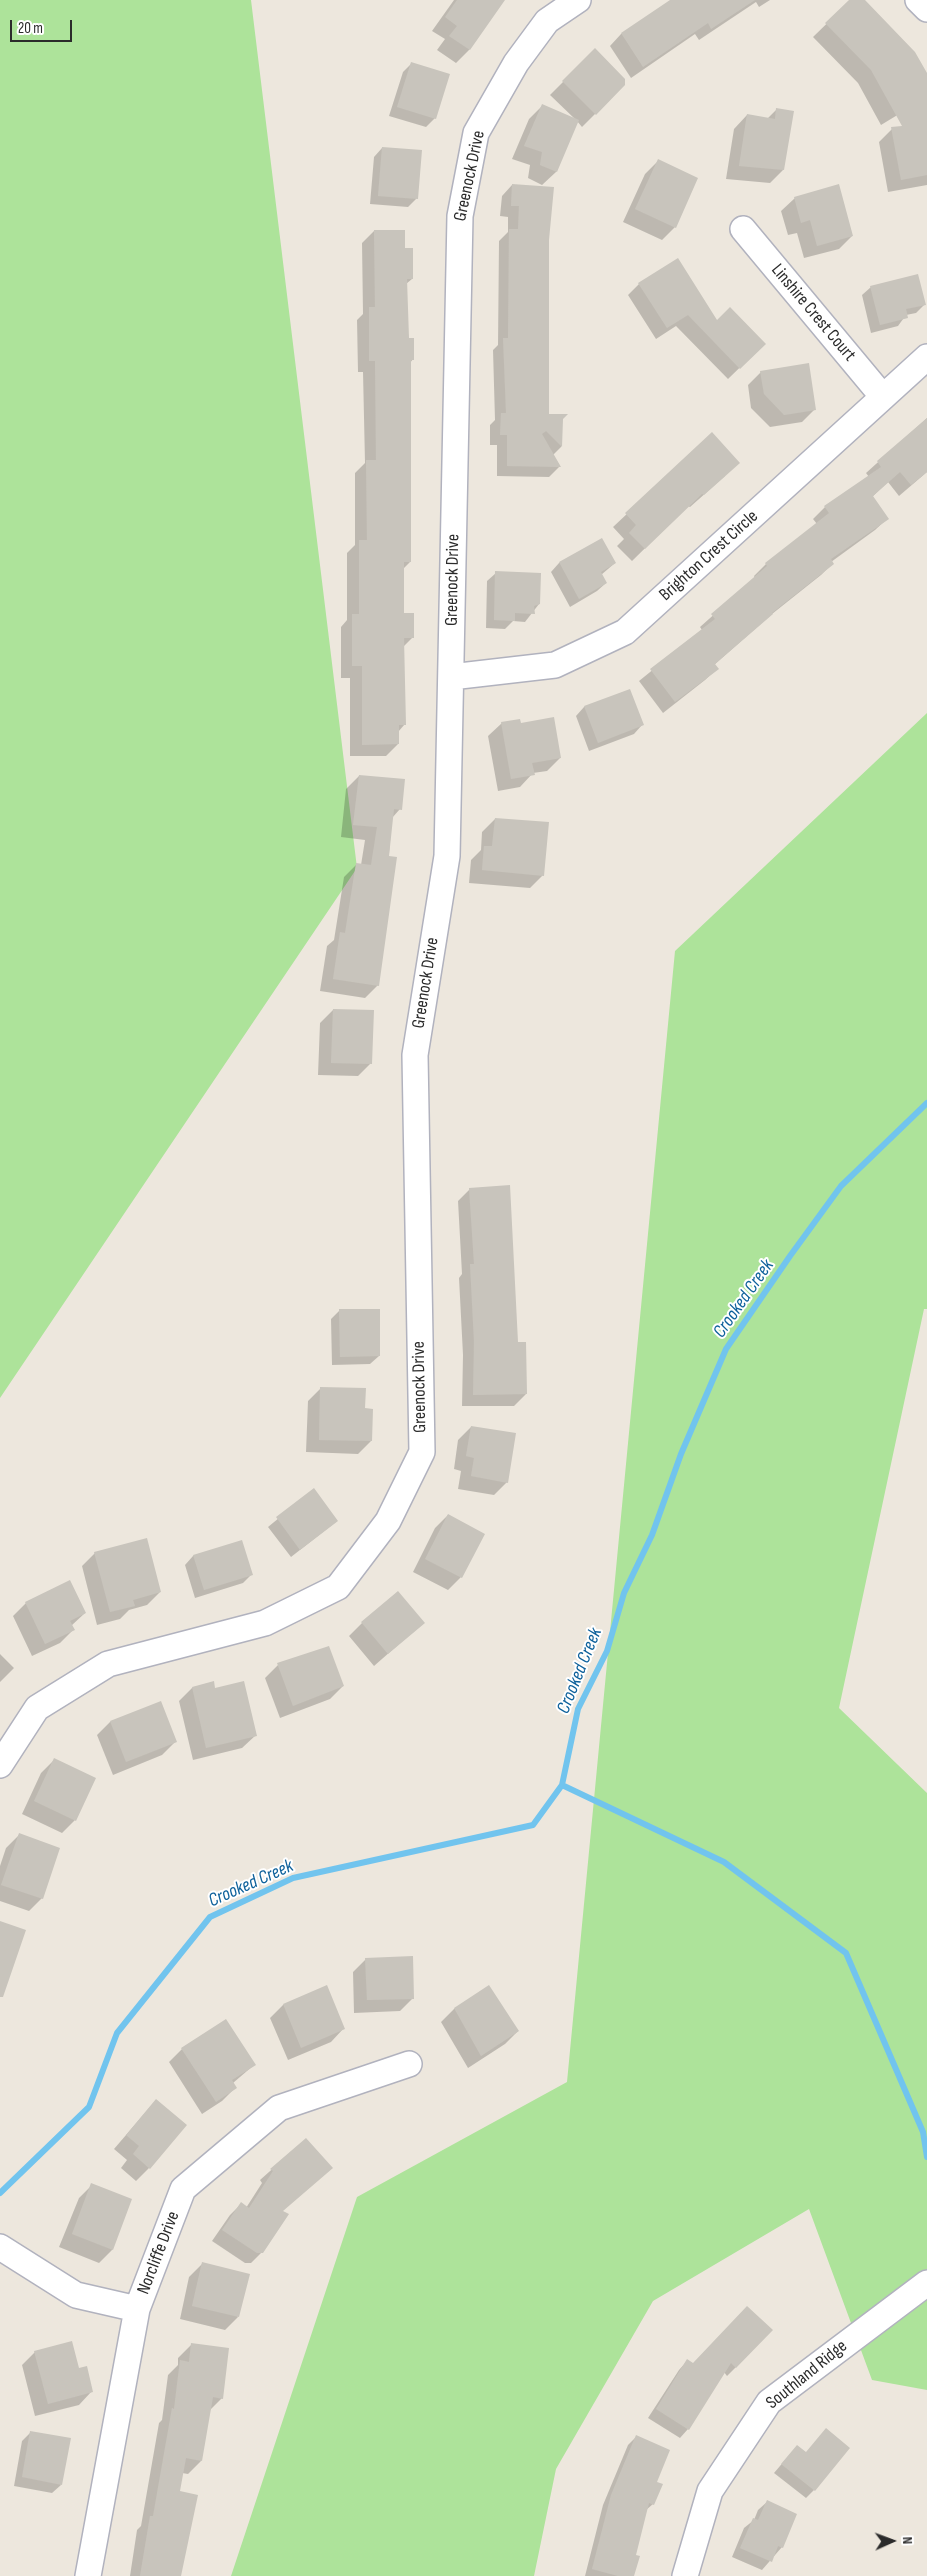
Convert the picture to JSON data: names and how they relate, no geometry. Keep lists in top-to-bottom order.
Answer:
{
  "streets": {
    "street": [
      "Greenock Drive",
      "Linshire Crest Court",
      "Brighton Crest Circle",
      "Norcliffe Drive",
      "Southland Ridge"
    ]
  },
  "crossings": [
    ["Greenock Drive", "Brighton Crest Circle"],
    ["Linshire Crest Court", "Brighton Crest Circle"]
  ],
  "water": ["Crooked Creek"],
  "scale_bar": "20 m",
  "north": "right"
}
